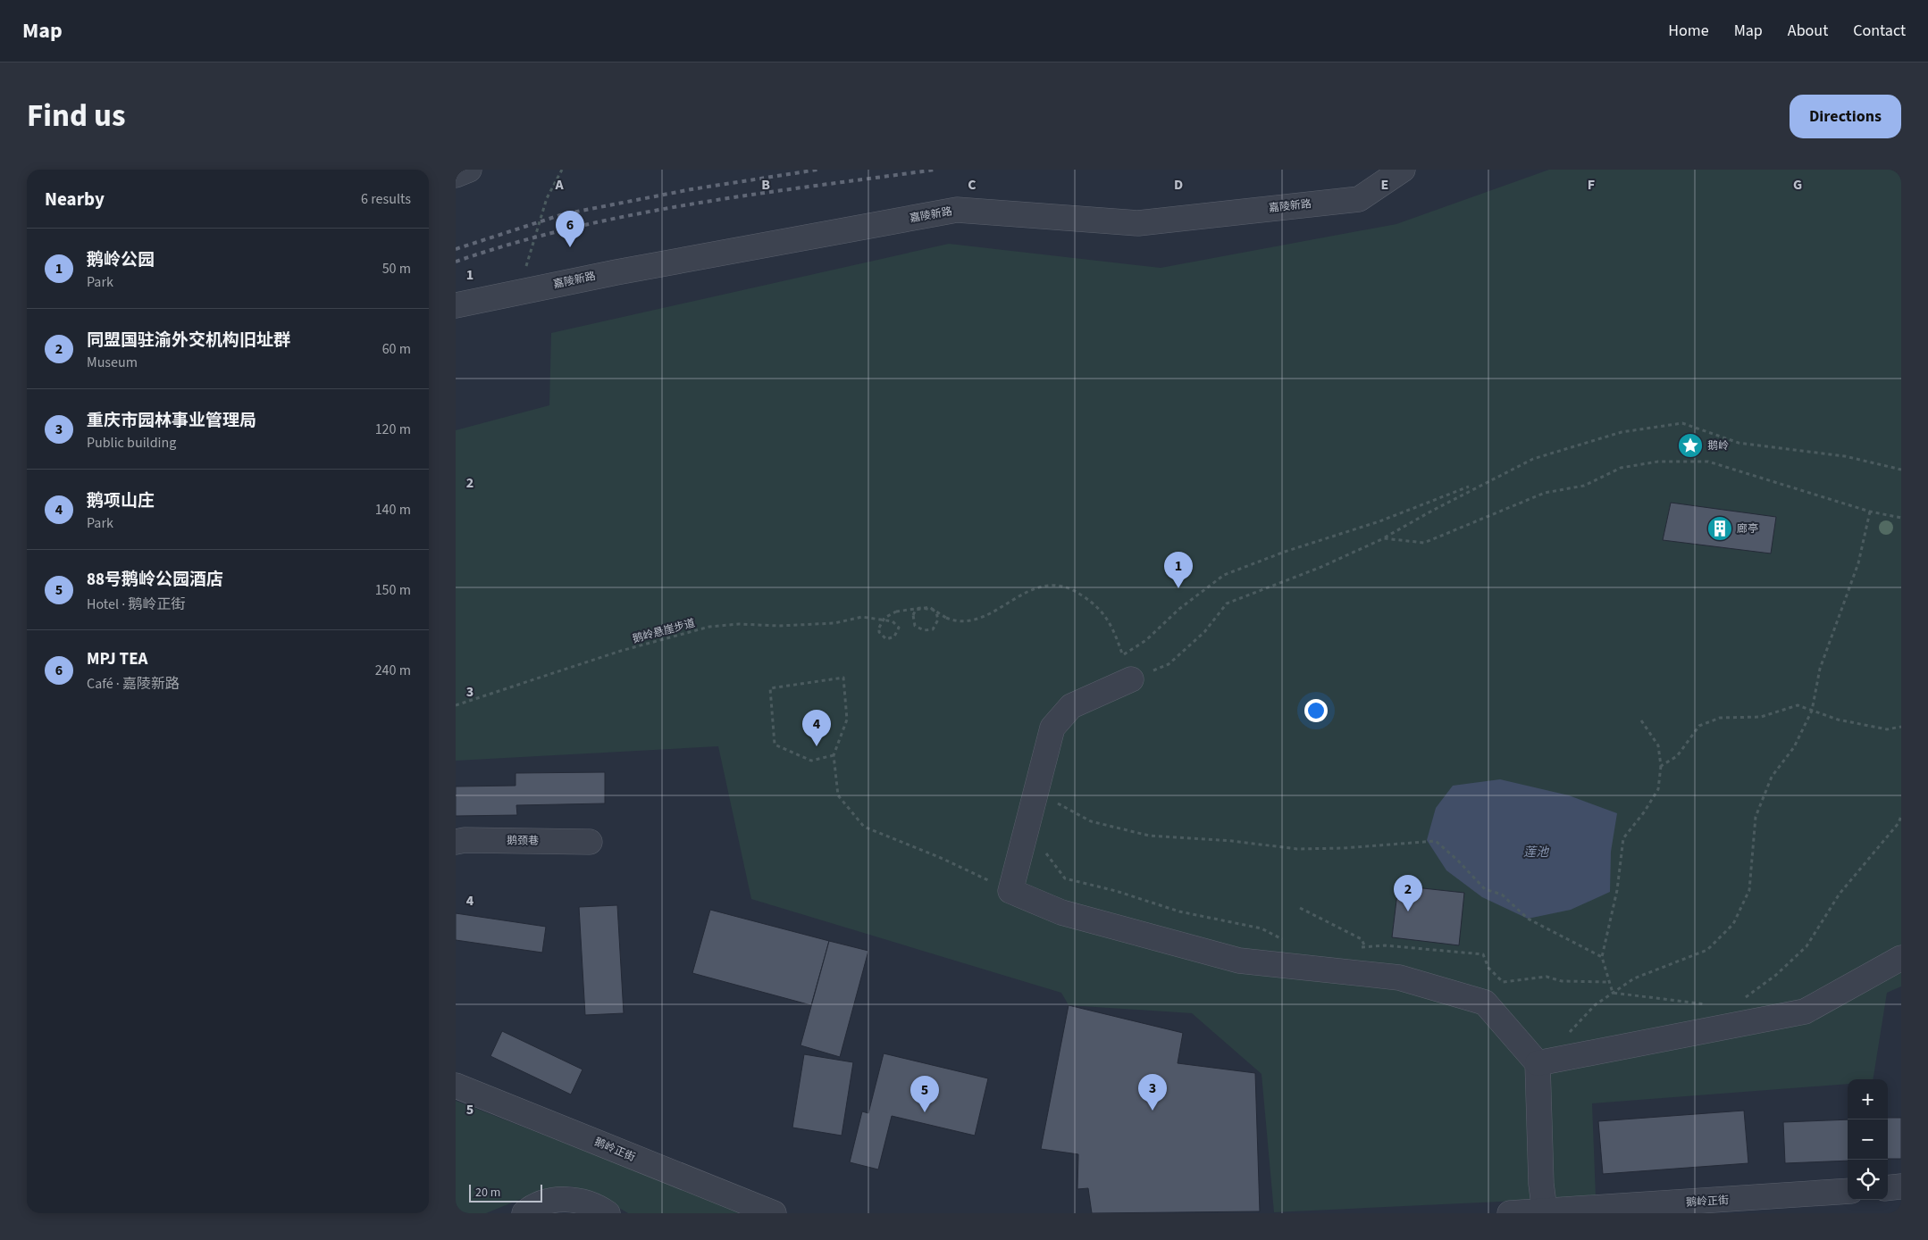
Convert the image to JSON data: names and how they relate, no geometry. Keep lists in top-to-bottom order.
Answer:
{
  "streets": {
    "street": ["嘉陵新路", "鹅颈巷", "鹅岭正街"],
    "path": ["鹅岭悬崖步道"]
  },
  "water": ["莲池"],
  "places": {
    "place": ["鹅岭"],
    "building": ["廊亭"]
  },
  "scale_bar": "20 m",
  "page": {
    "header": "Map",
    "nav": [
      "Home",
      "Map",
      "About",
      "Contact"
    ],
    "title": "Find us",
    "buttons": "Directions",
    "heading": ["Nearby", "6 results"],
    "pins": [
      "6",
      "1",
      "4",
      "2",
      "3",
      "5"
    ],
    "list": [
      {
        "mark": "1",
        "name": "鹅岭公园",
        "note": "Park",
        "value": "50 m"
      },
      {
        "mark": "2",
        "name": "同盟国驻渝外交机构旧址群",
        "note": "Museum",
        "value": "60 m"
      },
      {
        "mark": "3",
        "name": "重庆市园林事业管理局",
        "note": "Public building",
        "value": "120 m"
      },
      {
        "mark": "4",
        "name": "鹅项山庄",
        "note": "Park",
        "value": "140 m"
      },
      {
        "mark": "5",
        "name": "88号鹅岭公园酒店",
        "note": "Hotel · 鹅岭正街",
        "value": "150 m"
      },
      {
        "mark": "6",
        "name": "MPJ TEA",
        "note": "Café · 嘉陵新路",
        "value": "240 m"
      }
    ],
    "map_buttons": ["+", "−"],
    "scale": "20 m"
  },
  "grid": {
    "columns": [
      "A",
      "B",
      "C",
      "D",
      "E",
      "F",
      "G"
    ],
    "rows": [
      "1",
      "2",
      "3",
      "4",
      "5"
    ]
  }
}
